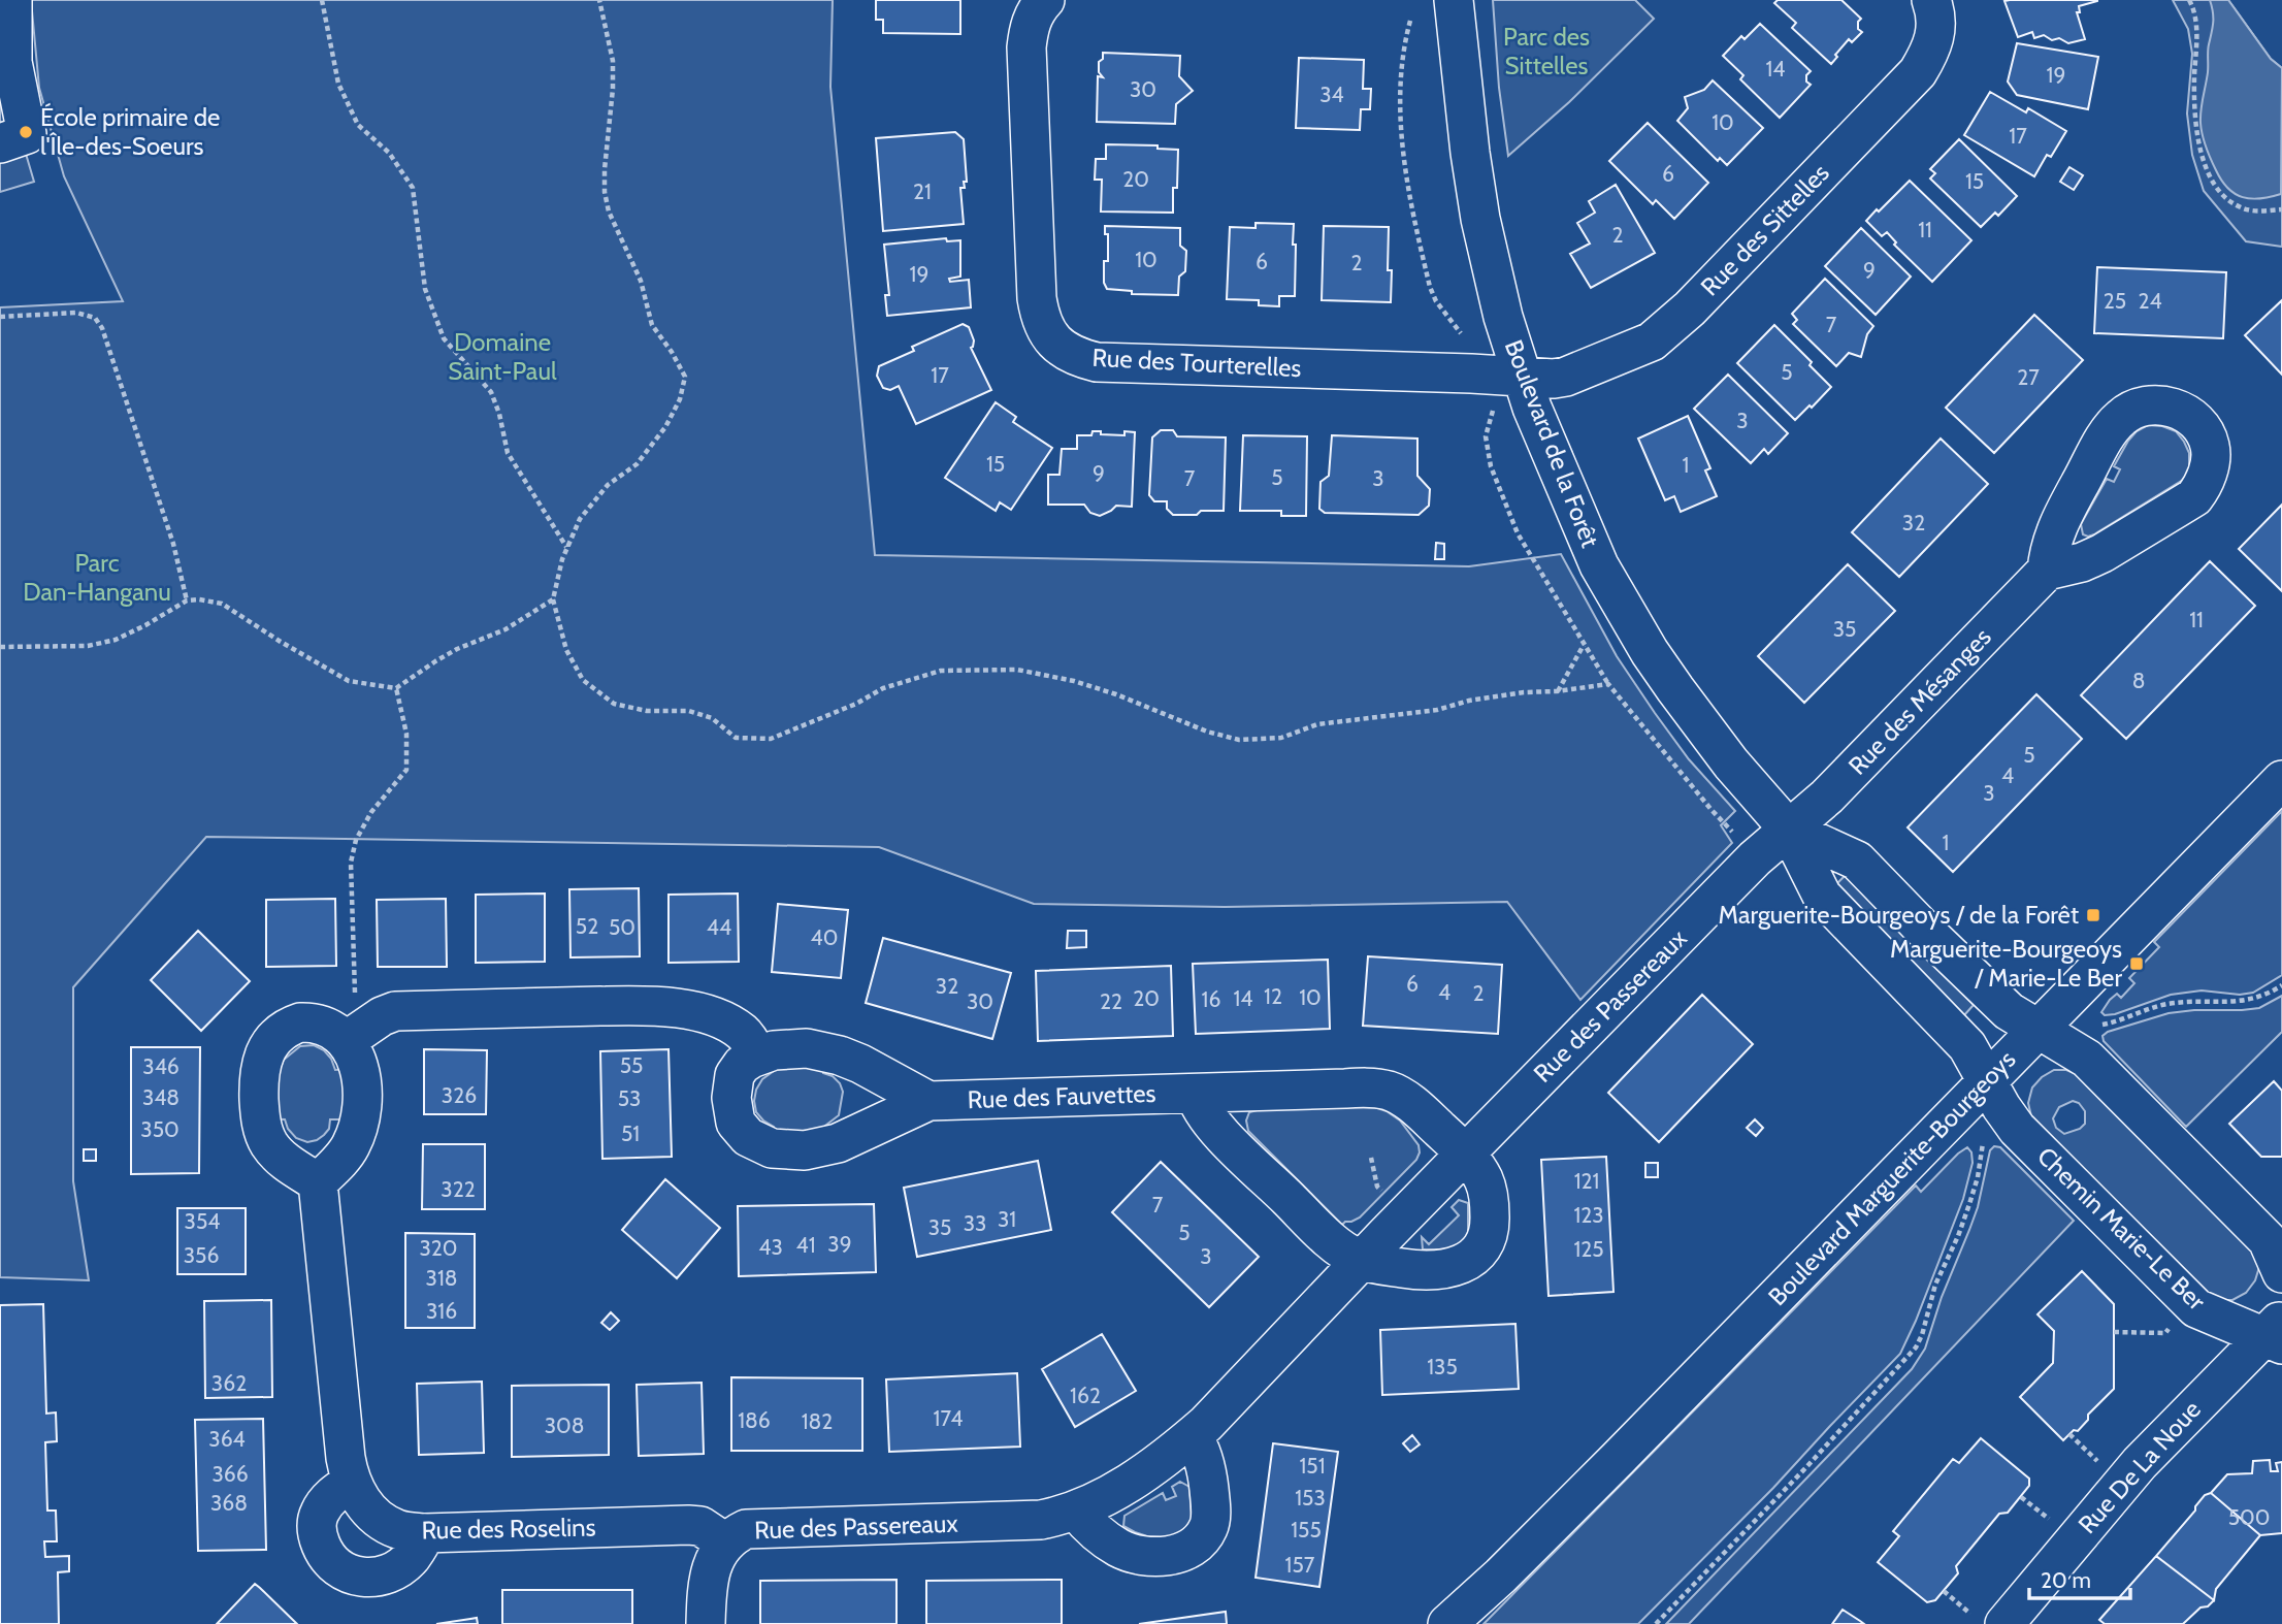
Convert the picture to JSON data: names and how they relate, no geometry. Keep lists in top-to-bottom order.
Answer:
{
  "streets": {
    "street": [
      "Rue des Sittelles",
      "Rue des Tourterelles",
      "Boulevard de la Forêt",
      "Rue des Mésanges",
      "Rue des Passereaux",
      "Rue des Fauvettes",
      "Boulevard Marguerite-Bourgeoys",
      "Chemin Marie-Le Ber",
      "Rue De La Noue",
      "Rue des Roselins"
    ]
  },
  "crossings": [
    ["Rue des Sittelles", "Rue des Tourterelles"],
    ["Rue des Sittelles", "Boulevard de la Forêt"],
    ["Rue des Tourterelles", "Boulevard de la Forêt"],
    ["Boulevard de la Forêt", "Rue des Mésanges"],
    ["Boulevard de la Forêt", "Rue des Passereaux"],
    ["Boulevard de la Forêt", "Boulevard Marguerite-Bourgeoys"],
    ["Boulevard de la Forêt", "Chemin Marie-Le Ber"],
    ["Rue des Mésanges", "Rue des Passereaux"],
    ["Rue des Passereaux", "Rue des Fauvettes"],
    ["Rue des Passereaux", "Rue des Roselins"],
    ["Boulevard Marguerite-Bourgeoys", "Chemin Marie-Le Ber"],
    ["Chemin Marie-Le Ber", "Rue De La Noue"]
  ],
  "parks": ["Parc des Sittelles", "Domaine Saint-Paul", "Parc Dan-Hanganu"],
  "places": {
    "other": ["École primaire de l'Île-des-Soeurs"],
    "transit": ["Marguerite-Bourgeoys / de la Forêt", "Marguerite-Bourgeoys / Marie-Le Ber"]
  },
  "house_numbers": [
    "14",
    "19",
    "30",
    "34",
    "10",
    "17",
    "6",
    "20",
    "15",
    "21",
    "11",
    "2",
    "10",
    "6",
    "2",
    "9",
    "19",
    "25",
    "24",
    "7",
    "5",
    "17",
    "27",
    "3",
    "15",
    "1",
    "9",
    "5",
    "7",
    "3",
    "32",
    "11",
    "35",
    "8",
    "5",
    "4",
    "3",
    "1",
    "52",
    "50",
    "44",
    "40",
    "6",
    "32",
    "4",
    "2",
    "12",
    "10",
    "20",
    "14",
    "16",
    "30",
    "22",
    "55",
    "346",
    "326",
    "348",
    "53",
    "350",
    "51",
    "121",
    "322",
    "7",
    "123",
    "31",
    "354",
    "33",
    "35",
    "5",
    "39",
    "41",
    "43",
    "320",
    "125",
    "356",
    "3",
    "318",
    "316",
    "135",
    "362",
    "162",
    "174",
    "186",
    "182",
    "308",
    "364",
    "151",
    "366",
    "153",
    "368",
    "500",
    "155",
    "157"
  ],
  "scale_bar": "20 m"
}
